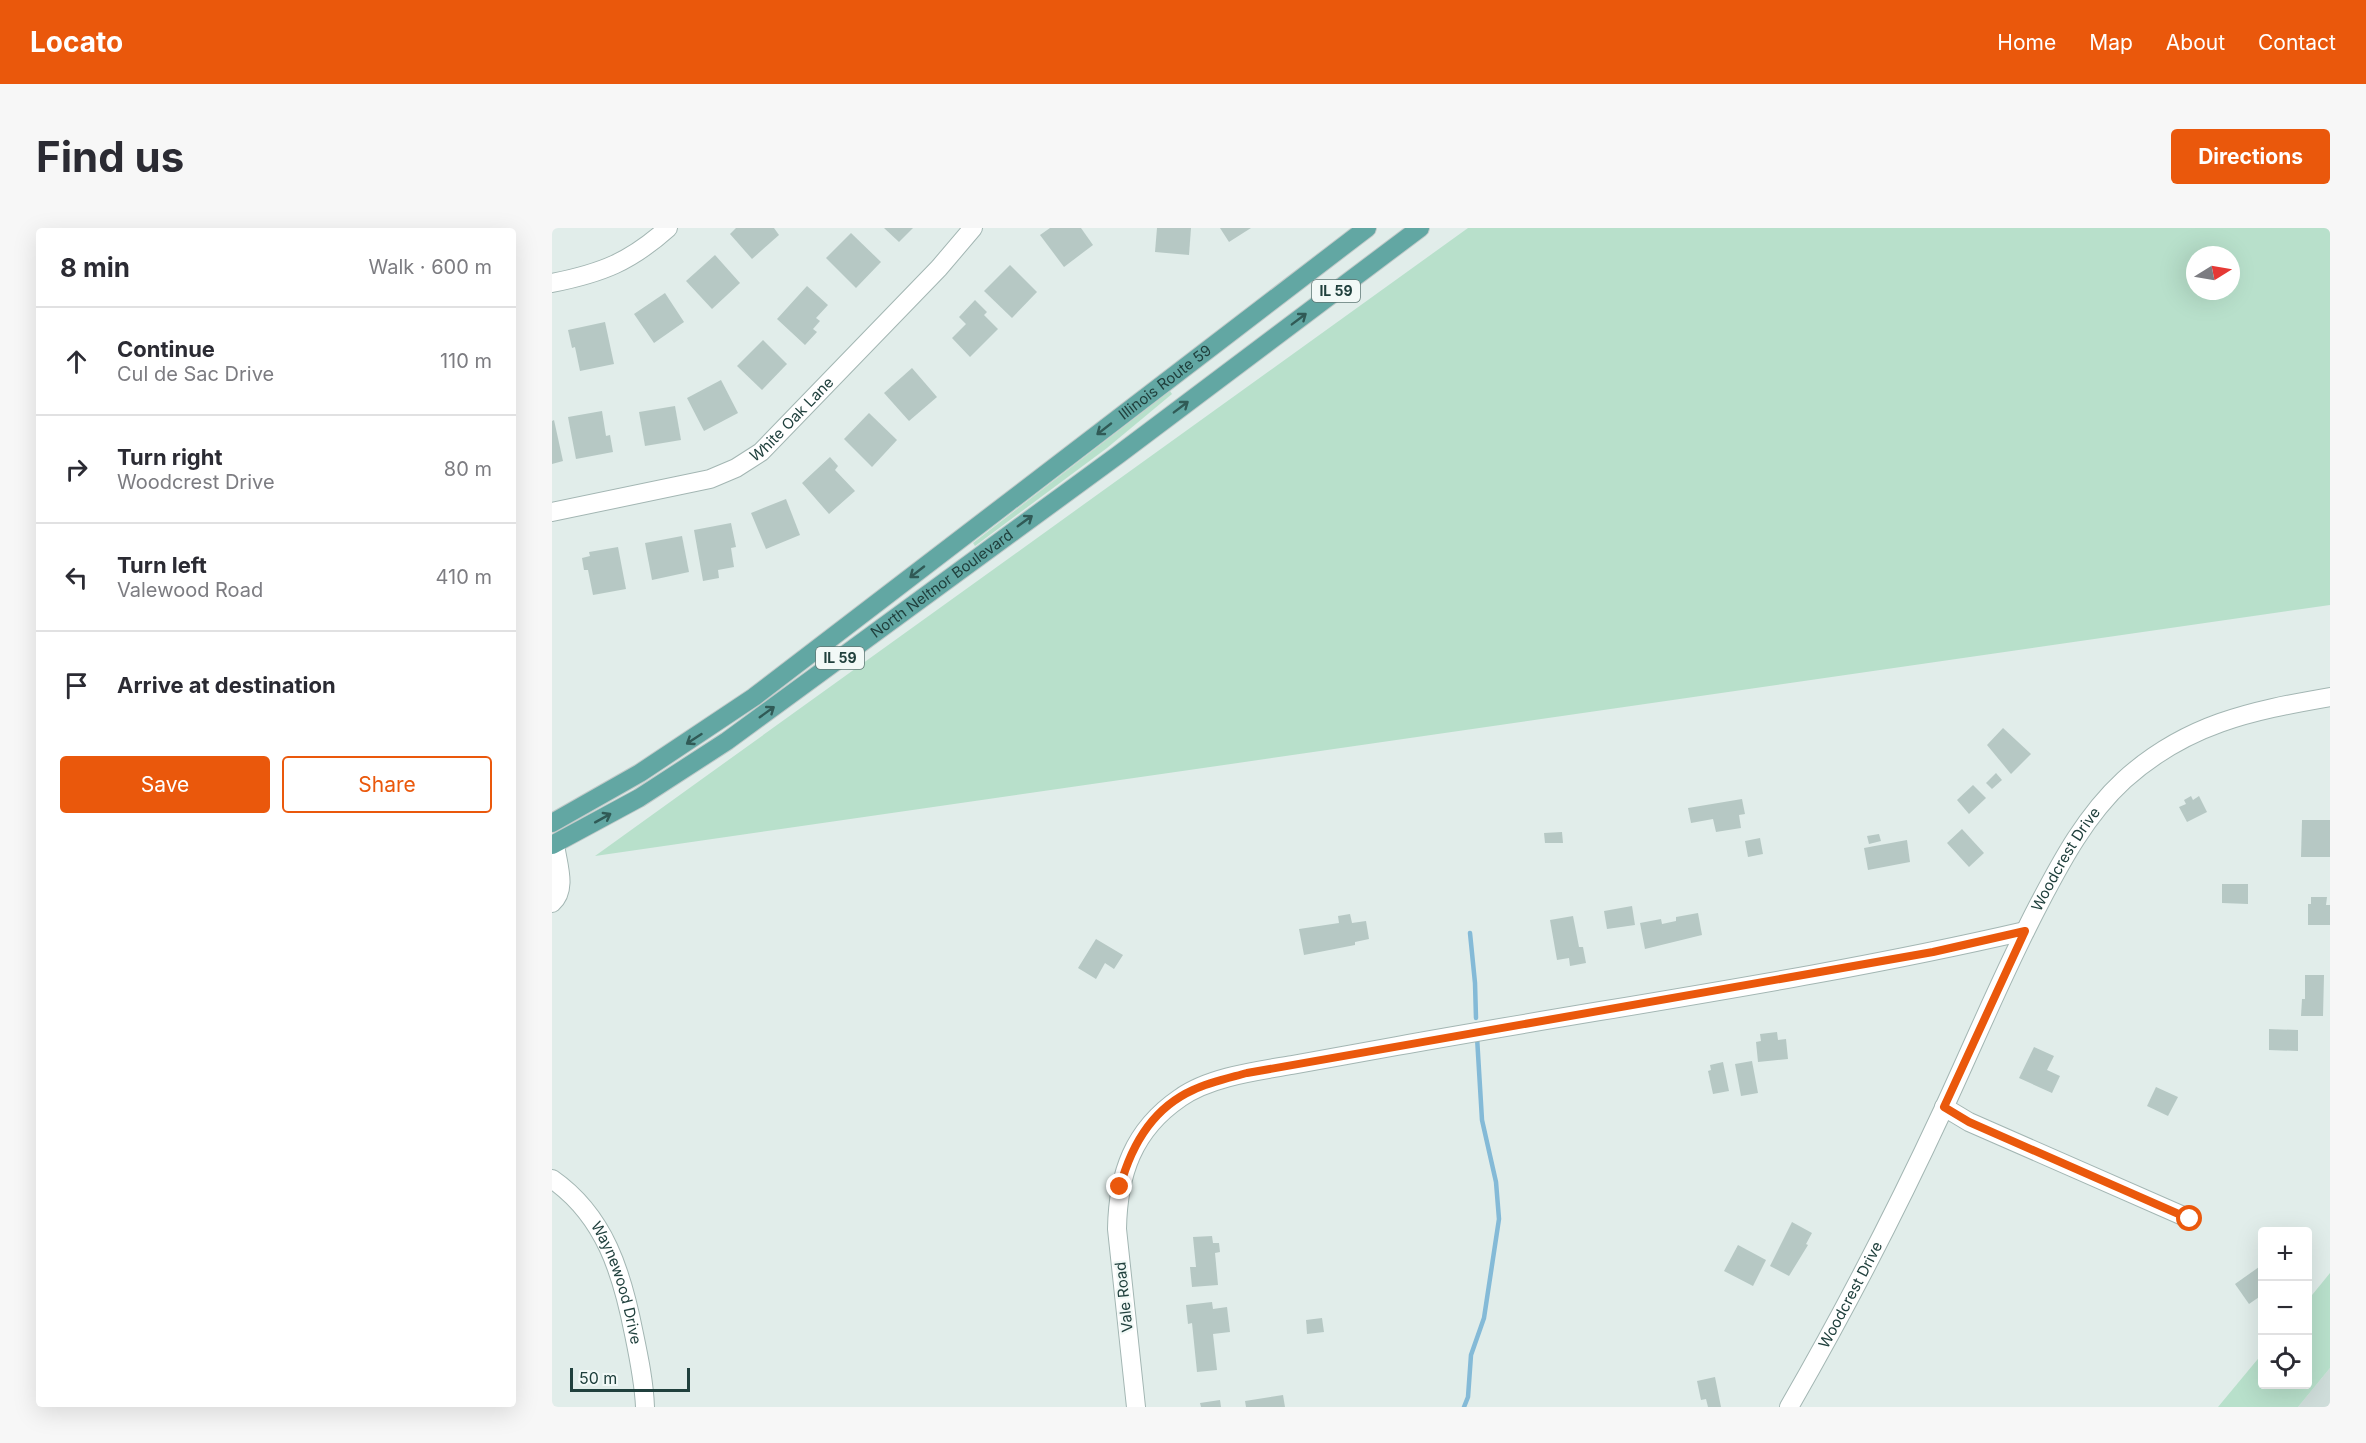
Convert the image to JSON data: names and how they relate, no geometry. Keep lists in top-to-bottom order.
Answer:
{
  "streets": {
    "main road": ["IL 59", "Illinois Route 59", "North Neltnor Boulevard"],
    "street": [
      "White Oak Lane",
      "Woodcrest Drive",
      "Waynewood Drive",
      "Vale Road"
    ]
  },
  "crossings": [
    ["Illinois Route 59", "North Neltnor Boulevard"],
    ["Woodcrest Drive", "Vale Road"]
  ],
  "scale_bar": "50 m",
  "north": "right",
  "page": {
    "header": "Locato",
    "nav": [
      "Home",
      "Map",
      "About",
      "Contact"
    ],
    "buttons": [
      "Directions",
      ["Save", "Share"]
    ],
    "title": "Find us",
    "heading": ["8 min", "Walk · 600 m"],
    "list": [
      ["Continue", "Cul de Sac Drive", "110 m"],
      ["Turn right", "Woodcrest Drive", "80 m"],
      ["Turn left", "Valewood Road", "410 m"],
      "Arrive at destination"
    ],
    "map_buttons": ["+", "−"],
    "scale": "50 m"
  }
}
